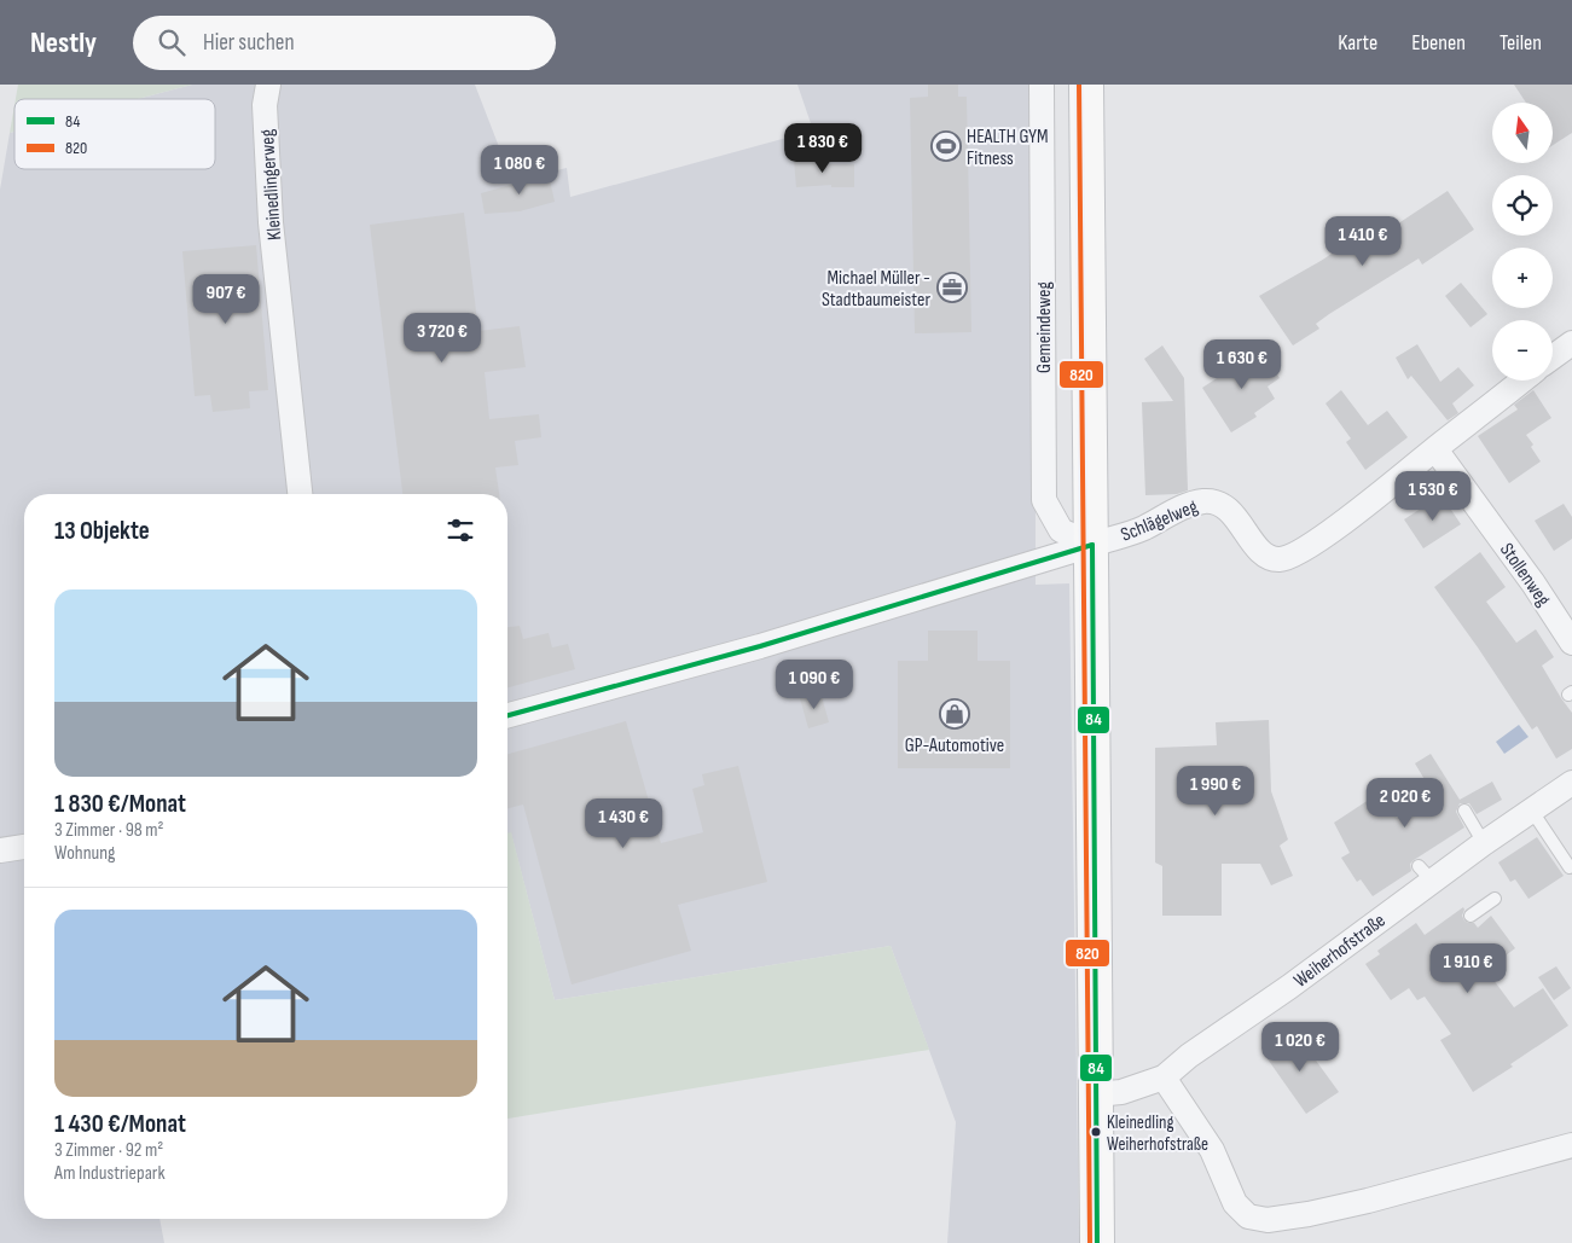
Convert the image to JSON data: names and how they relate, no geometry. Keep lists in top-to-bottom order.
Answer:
{
  "streets": {
    "street": [
      "Kleinedlingerweg",
      "Gemeindeweg",
      "Schlägelweg",
      "Stollenweg",
      "Weiherhofstraße"
    ]
  },
  "crossings": [
    ["Gemeindeweg", "Schlägelweg"],
    ["Schlägelweg", "Stollenweg"]
  ],
  "places": {
    "sports": ["HEALTH GYM Fitness"],
    "office": ["Michael Müller - Stadtbaumeister"],
    "shop": ["GP-Automotive"],
    "other": ["Kleinedling Weiherhofstraße"]
  },
  "lines": ["transit line 820", "transit line 84"],
  "legend": ["84", "820"],
  "north": "top",
  "page": {
    "header": "Nestly",
    "search": "Hier suchen",
    "nav": ["Karte", "Ebenen", "Teilen"],
    "map_buttons": ["+", "−"],
    "price": [
      "1 830 €",
      "1 080 €",
      "1 410 €",
      "907 €",
      "3 720 €",
      "1 630 €",
      "1 530 €",
      "1 090 €",
      "1 990 €",
      "2 020 €",
      "1 430 €",
      "1 910 €",
      "1 020 €"
    ],
    "heading": "13 Objekte",
    "list": [
      {
        "name": "1 830 €/Monat",
        "note": "3 Zimmer · 98 m² · Wohnung"
      },
      {
        "name": "1 430 €/Monat",
        "note": "3 Zimmer · 92 m² · Am Industriepark"
      }
    ]
  }
}
